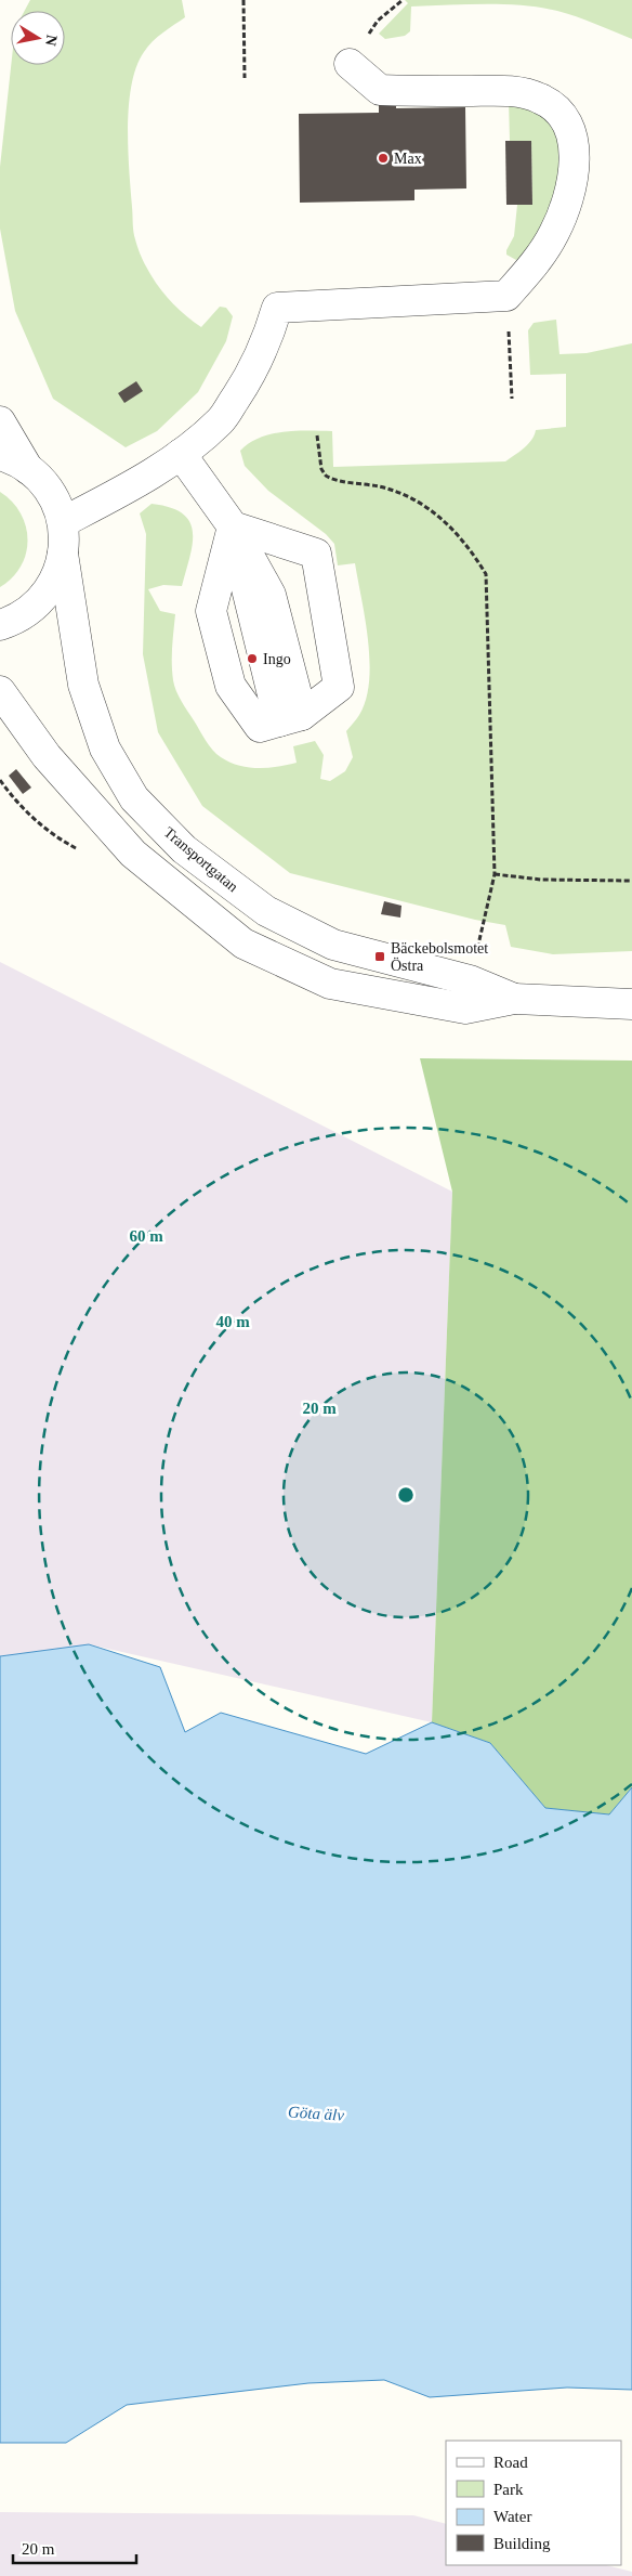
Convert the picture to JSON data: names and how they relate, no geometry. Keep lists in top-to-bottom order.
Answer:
{
  "streets": {
    "street": ["Transportgatan"]
  },
  "water": ["Göta älv"],
  "places": {
    "other": ["Max", "Ingo"],
    "transit": ["Bäckebolsmotet Östra"]
  },
  "legend": [
    "Road",
    "Park",
    "Water",
    "Building"
  ],
  "scale_bar": "20 m",
  "north": "right",
  "rings": ["60 m", "40 m", "20 m"]
}
